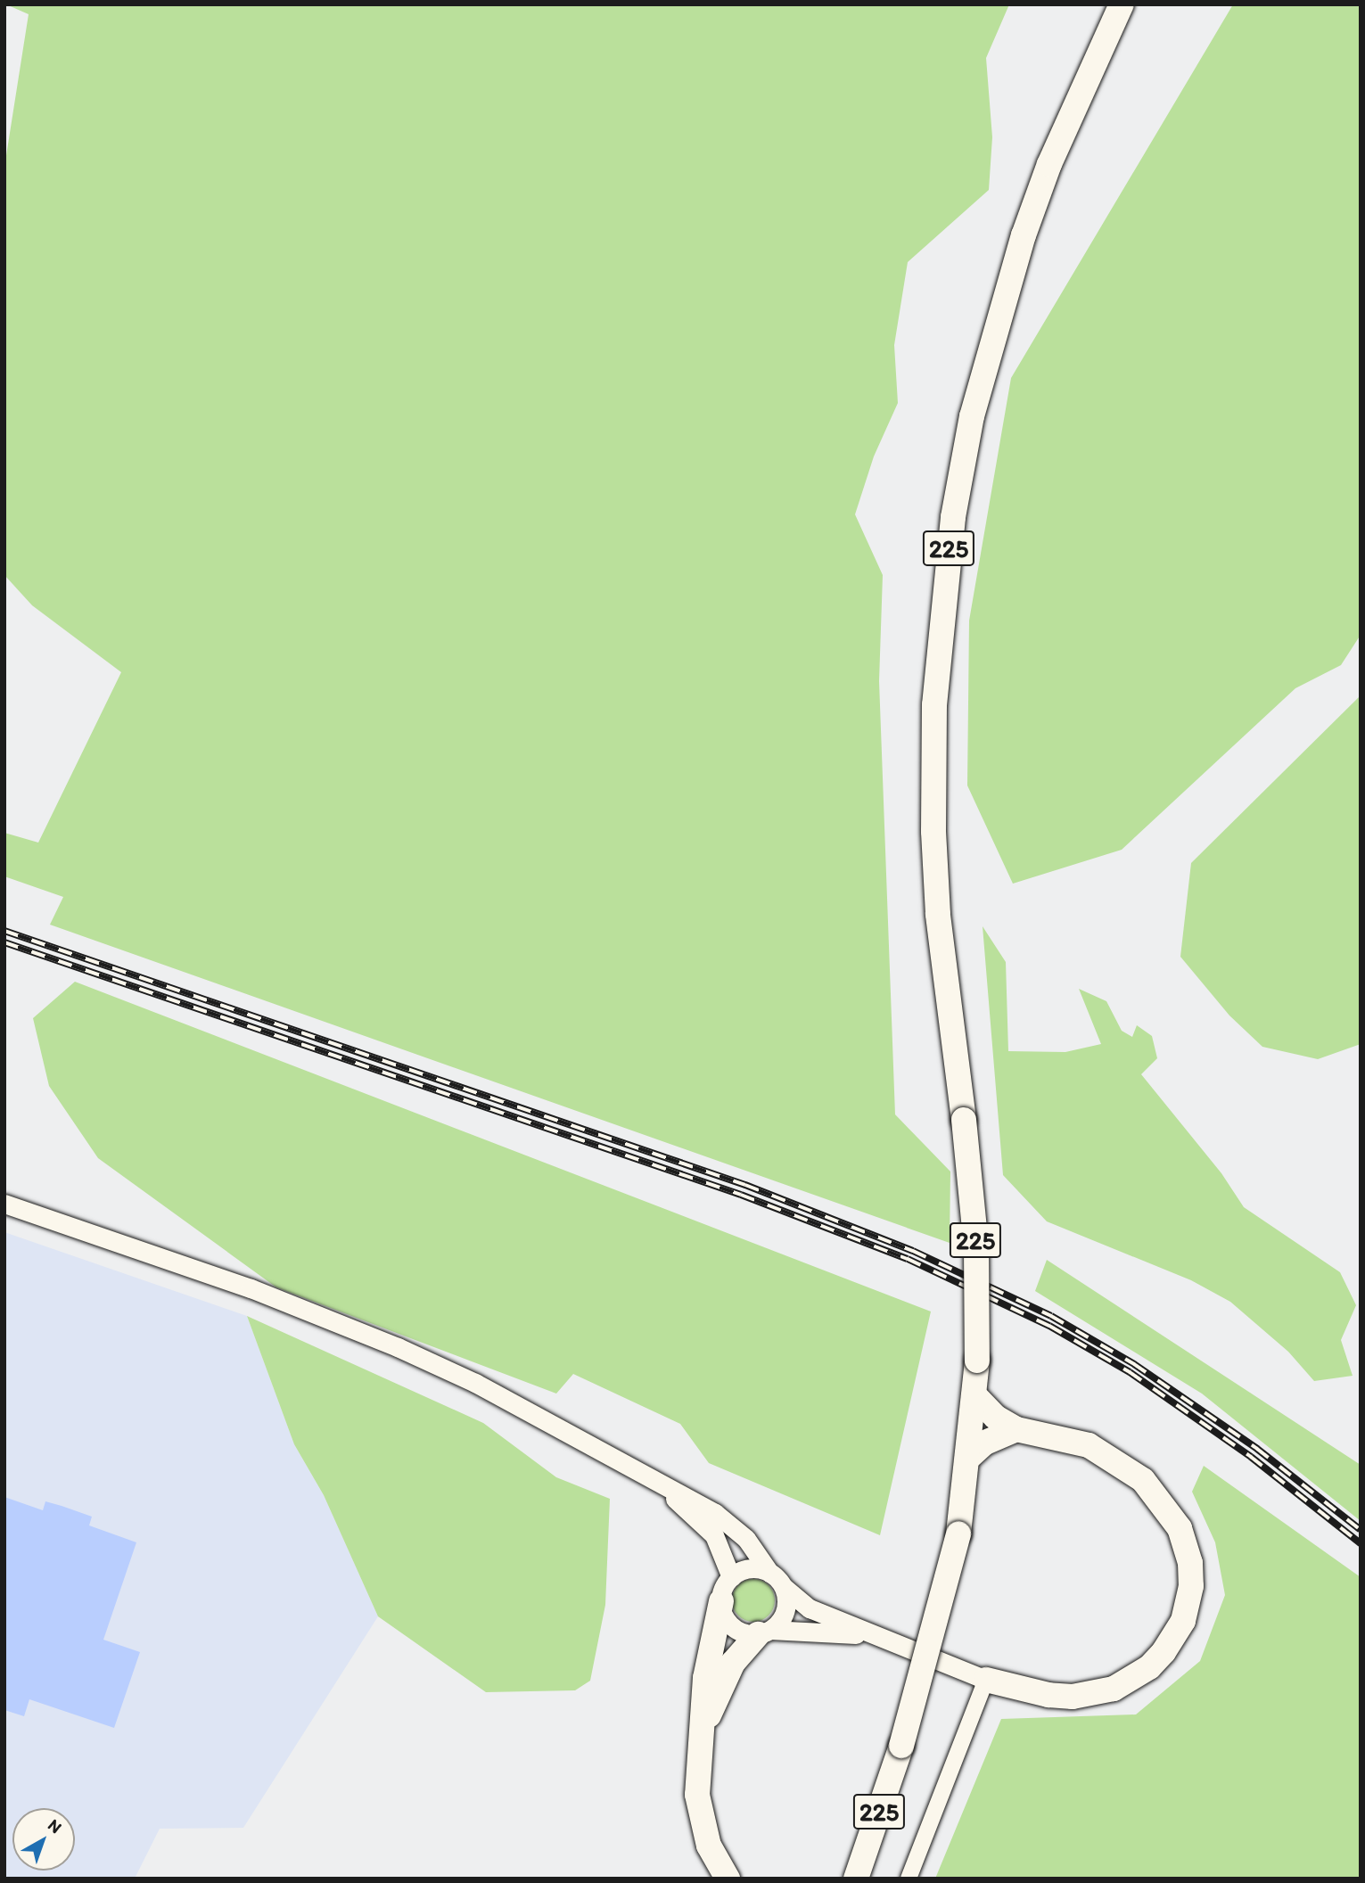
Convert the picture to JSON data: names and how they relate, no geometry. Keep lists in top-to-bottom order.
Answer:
{
  "streets": {
    "main road": ["225"]
  },
  "north": "top right"
}
